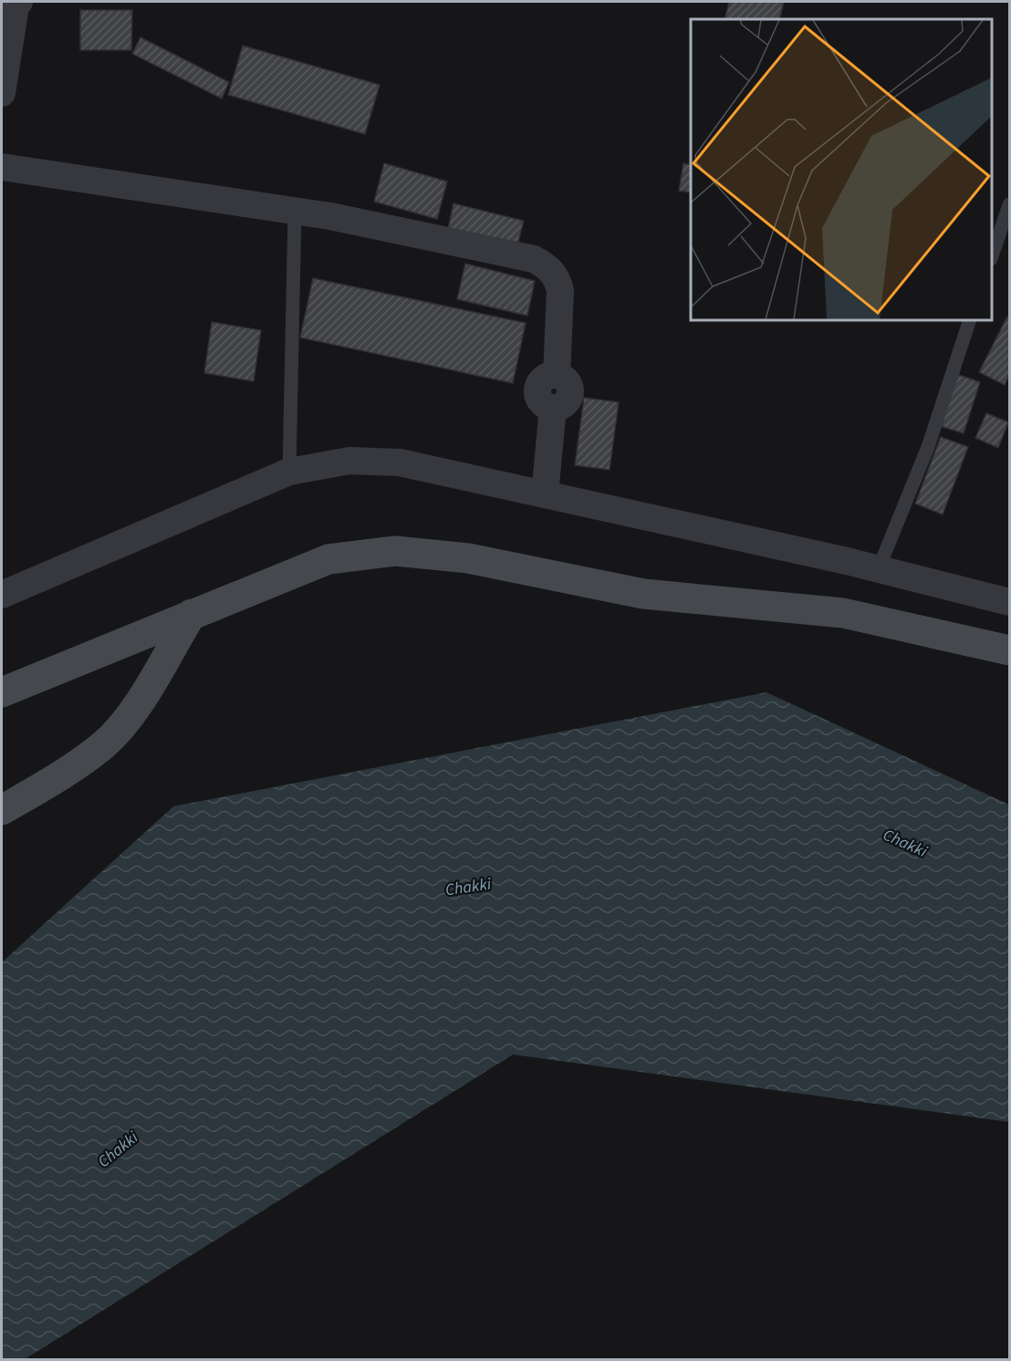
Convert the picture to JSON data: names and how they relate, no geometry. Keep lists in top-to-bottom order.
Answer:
{
  "water": ["Chakki"]
}
